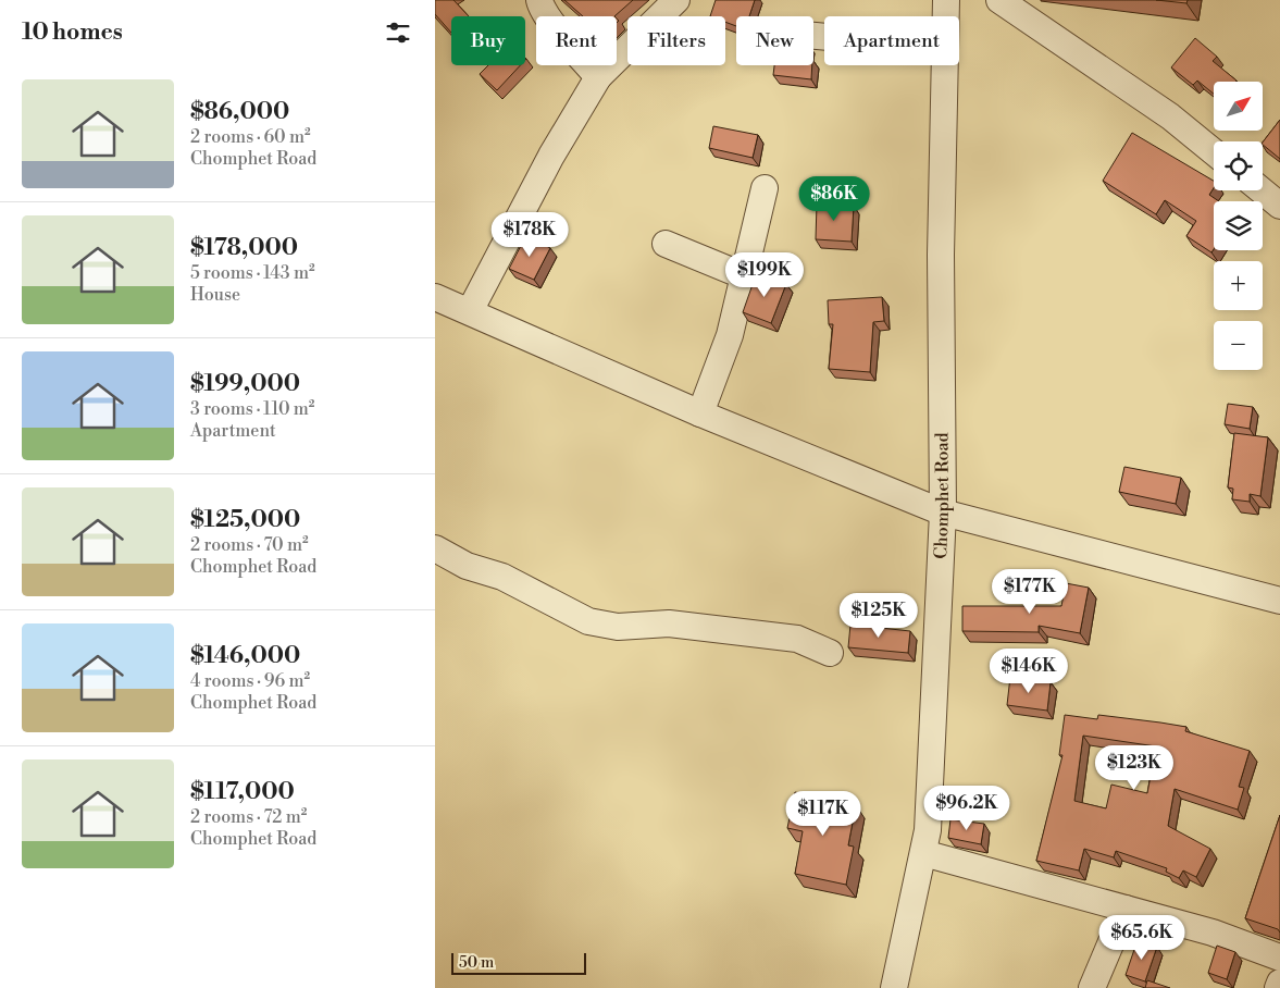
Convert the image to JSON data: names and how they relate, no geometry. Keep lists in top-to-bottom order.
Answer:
{
  "streets": {
    "street": ["Chomphet Road"]
  },
  "scale_bar": "50 m",
  "north": "top right",
  "page": {
    "heading": "10 homes",
    "chip": [
      "Buy",
      "Rent",
      "Filters",
      "New",
      "Apartment"
    ],
    "list": [
      {
        "name": "$86,000",
        "note": "2 rooms · 60 m² · Chomphet Road"
      },
      {
        "name": "$178,000",
        "note": "5 rooms · 143 m² · House"
      },
      {
        "name": "$199,000",
        "note": "3 rooms · 110 m² · Apartment"
      },
      {
        "name": "$125,000",
        "note": "2 rooms · 70 m² · Chomphet Road"
      },
      {
        "name": "$146,000",
        "note": "4 rooms · 96 m² · Chomphet Road"
      },
      {
        "name": "$117,000",
        "note": "2 rooms · 72 m² · Chomphet Road"
      }
    ],
    "map_buttons": ["+", "−"],
    "price": [
      "$86K",
      "$178K",
      "$199K",
      "$177K",
      "$125K",
      "$146K",
      "$123K",
      "$96.2K",
      "$117K",
      "$65.6K"
    ],
    "scale": "50 m"
  }
}
